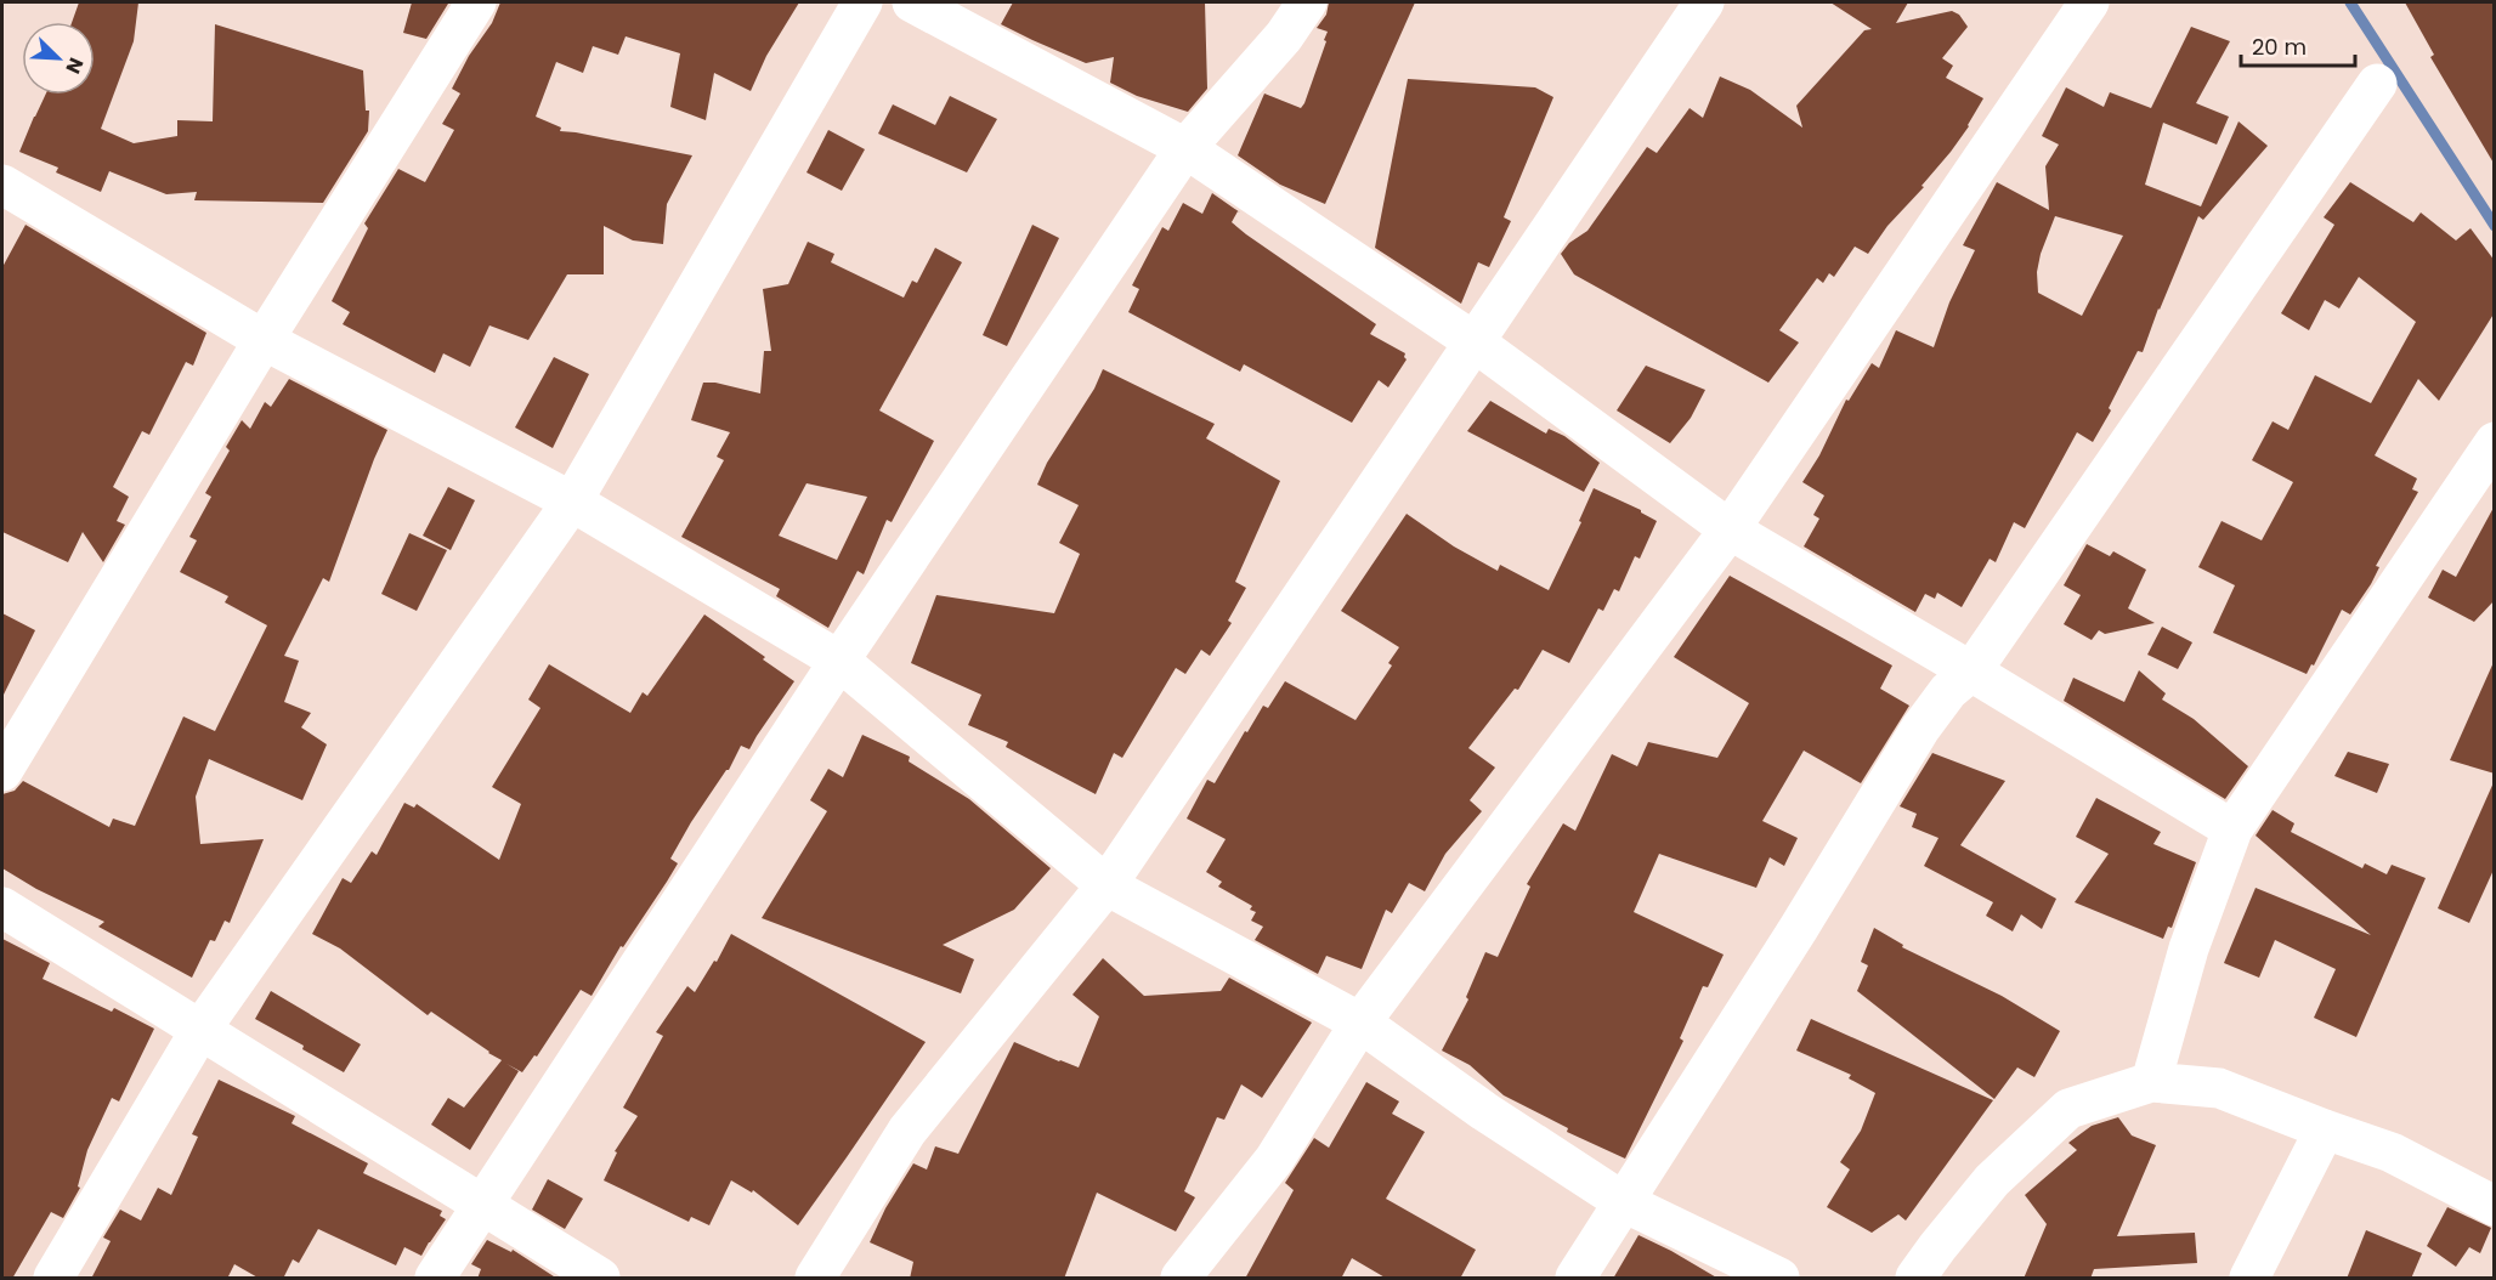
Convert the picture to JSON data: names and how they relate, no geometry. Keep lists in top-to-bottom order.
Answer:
{
  "scale_bar": "20 m",
  "north": "bottom right"
}
